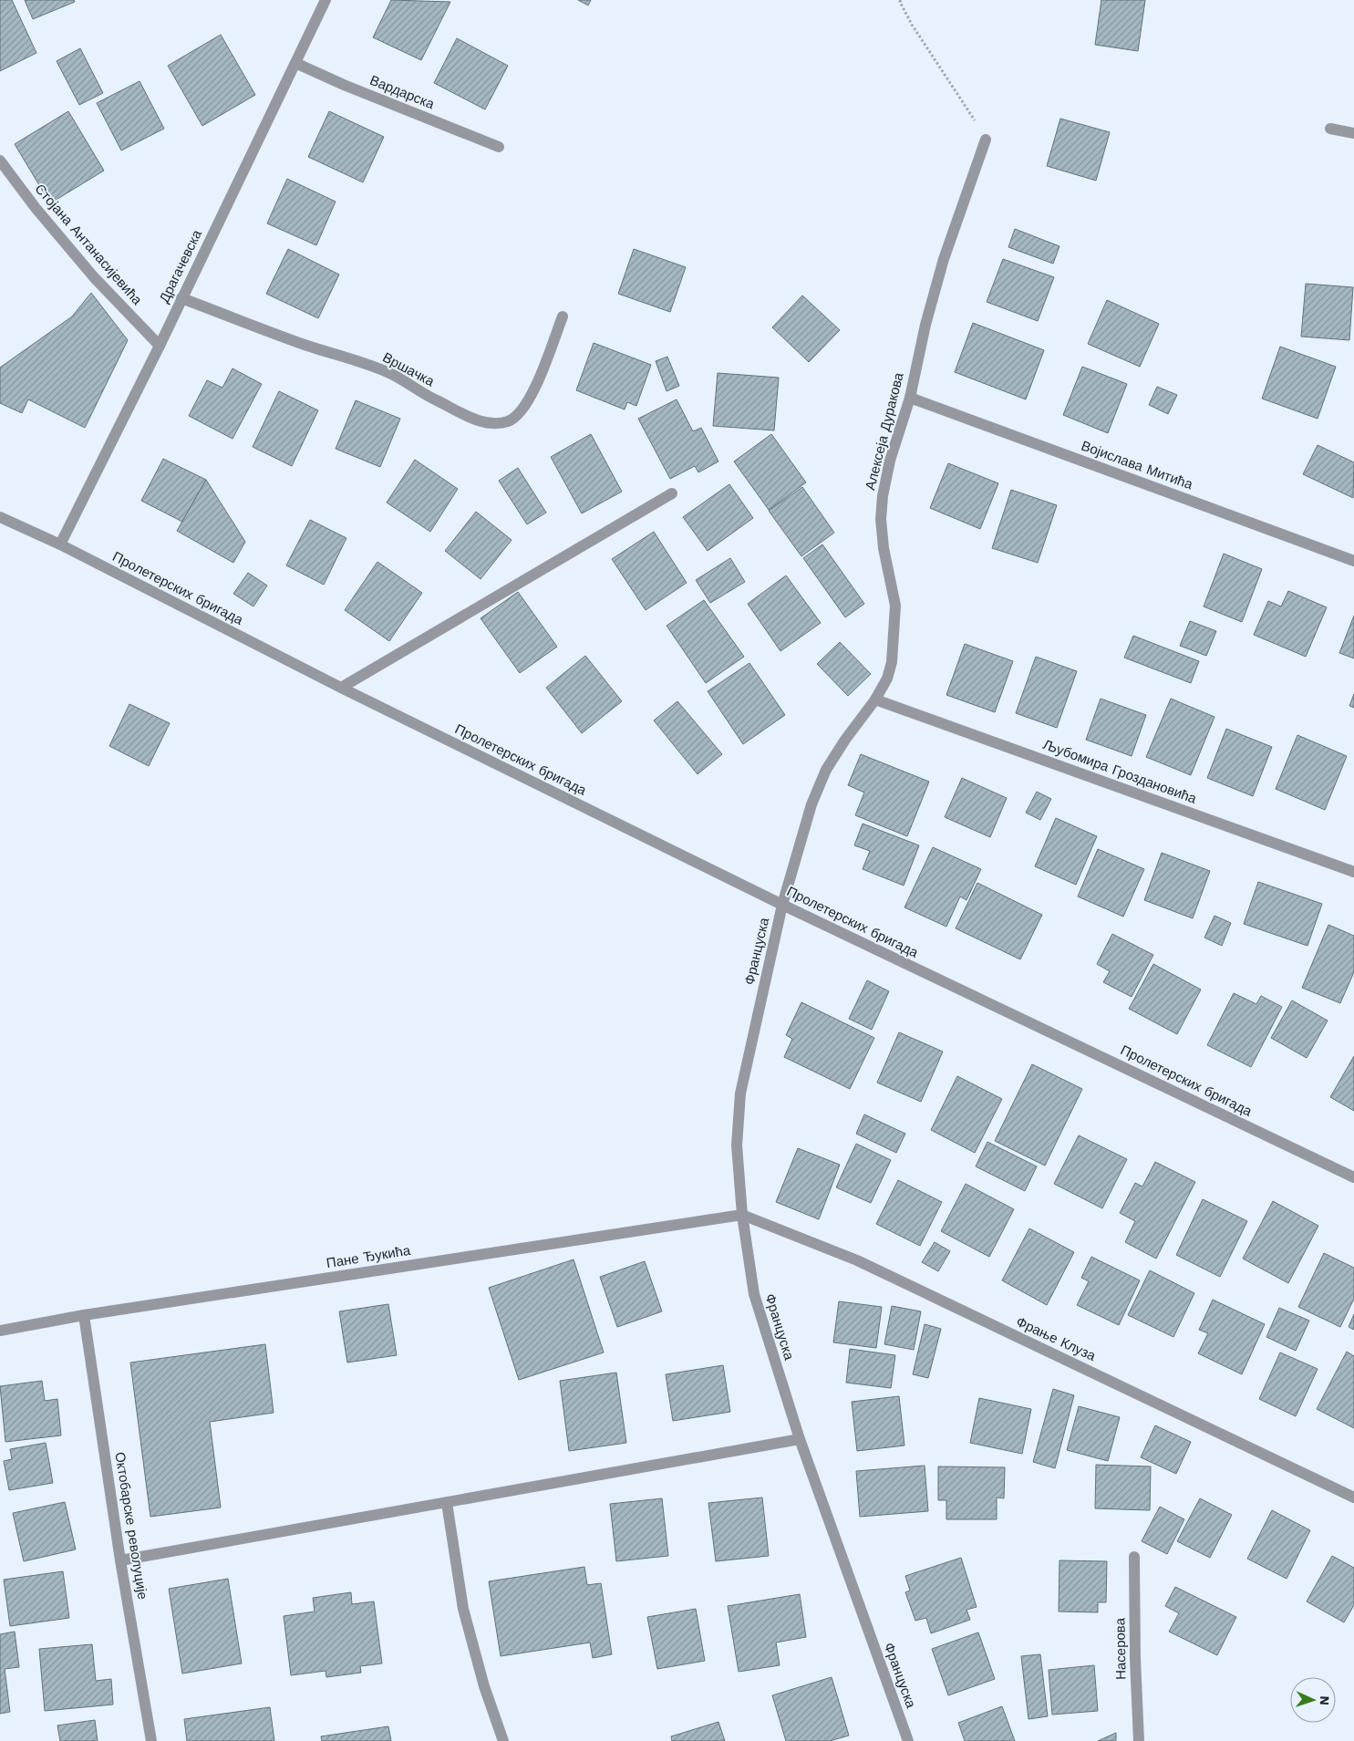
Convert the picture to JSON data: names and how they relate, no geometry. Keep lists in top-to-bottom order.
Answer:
{
  "streets": {
    "street": [
      "Вардарска",
      "Стојана Антанасијевића",
      "Драгачевска",
      "Вршачка",
      "Алексеја Дуракова",
      "Војислава Митића",
      "Пролетерских бригада",
      "Љубомира Гроздановића",
      "Француска",
      "Пане Ђукића",
      "Фрање Клуза",
      "Октобарске револуције",
      "Насерова"
    ]
  },
  "crossings": [
    ["Вардарска", "Драгачевска"],
    ["Стојана Антанасијевића", "Драгачевска"],
    ["Драгачевска", "Вршачка"],
    ["Драгачевска", "Пролетерских бригада"],
    ["Алексеја Дуракова", "Војислава Митића"],
    ["Алексеја Дуракова", "Пролетерских бригада"],
    ["Алексеја Дуракова", "Љубомира Гроздановића"],
    ["Алексеја Дуракова", "Француска"],
    ["Пролетерских бригада", "Француска"],
    ["Француска", "Пане Ђукића"],
    ["Француска", "Фрање Клуза"],
    ["Пане Ђукића", "Фрање Клуза"],
    ["Пане Ђукића", "Октобарске револуције"]
  ],
  "north": "right"
}
